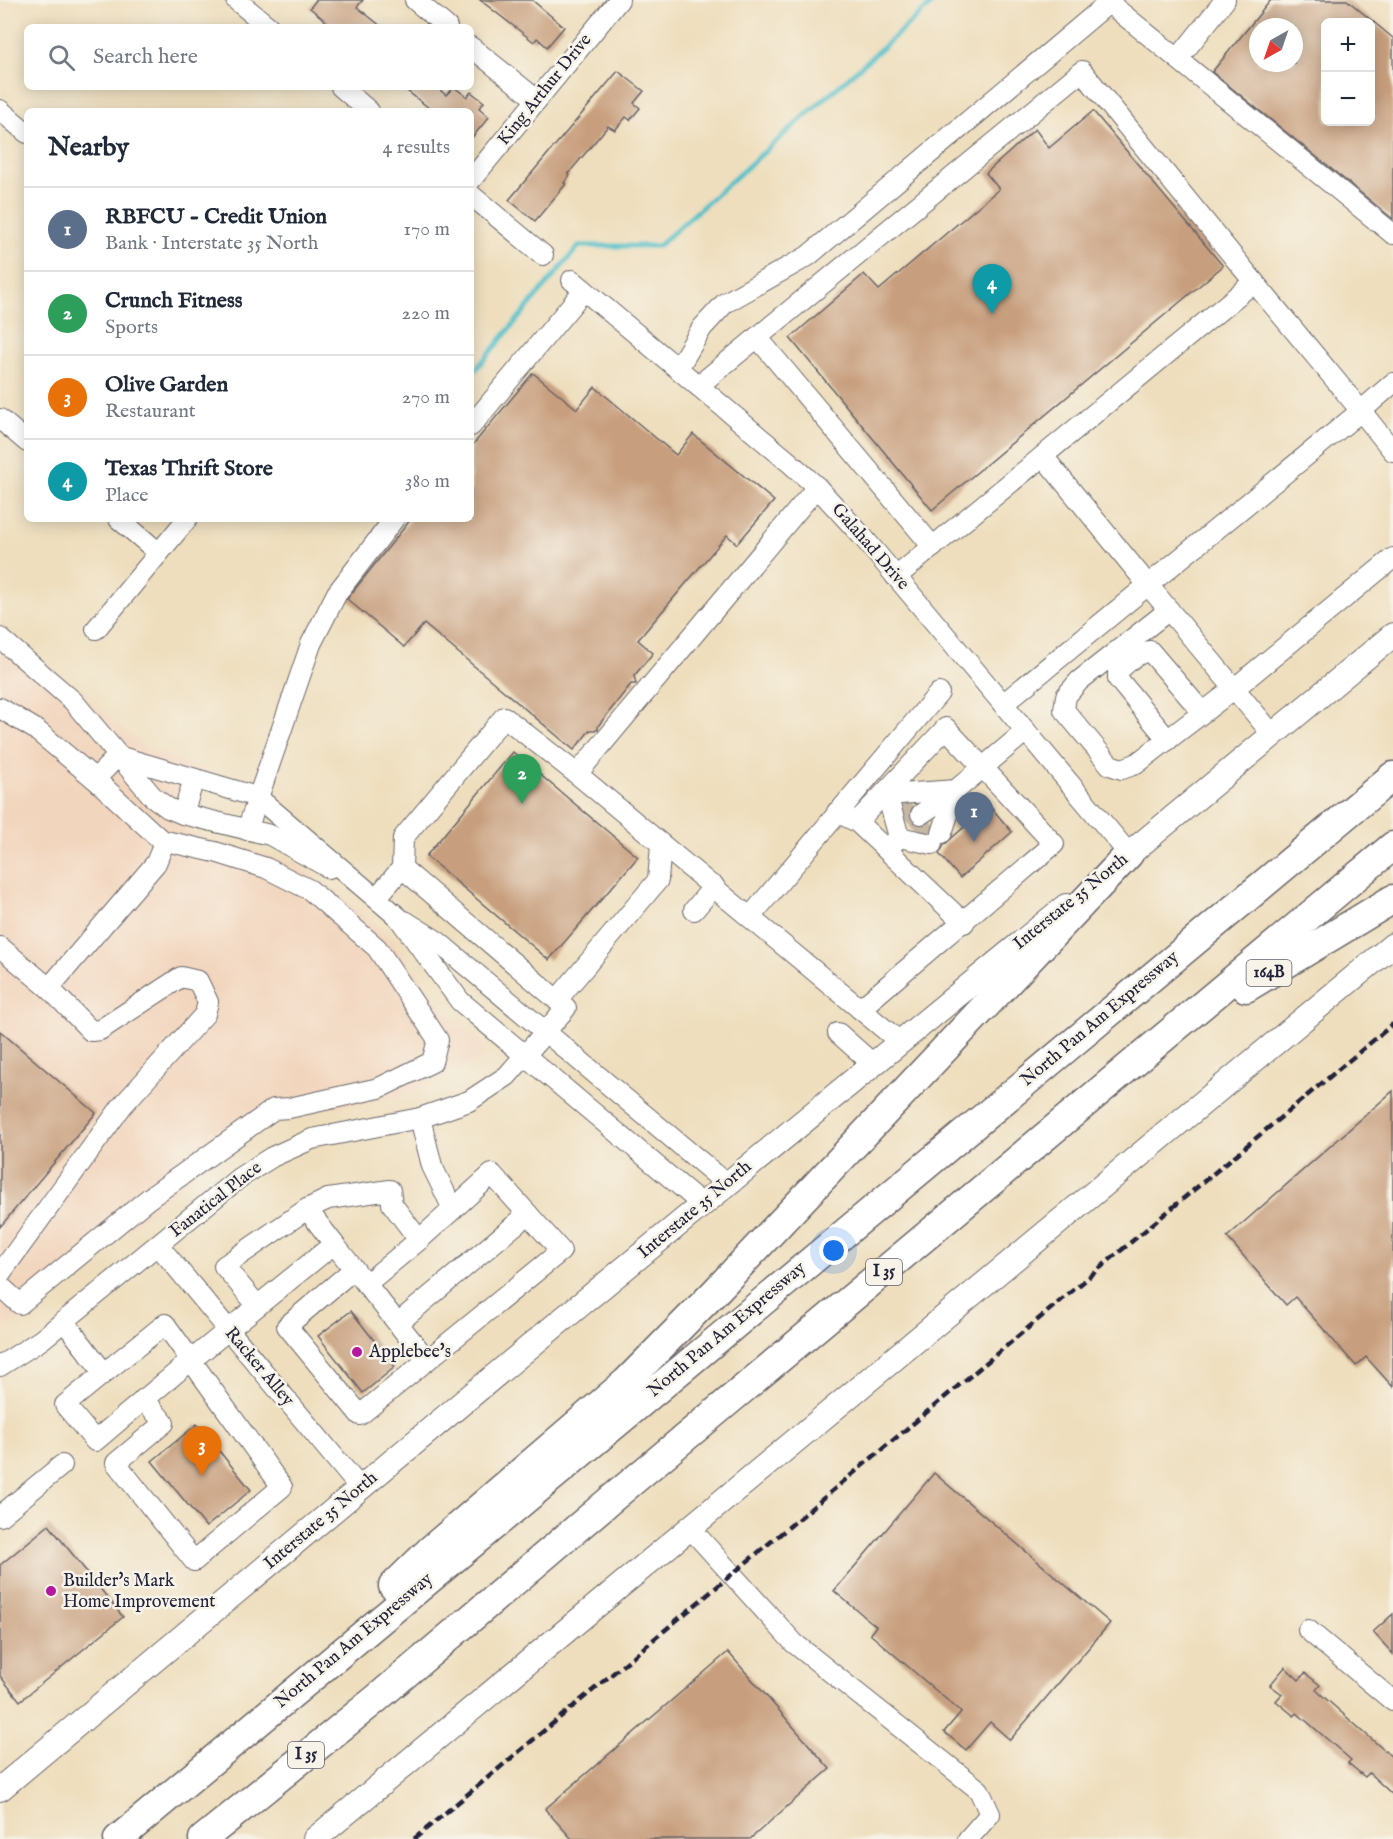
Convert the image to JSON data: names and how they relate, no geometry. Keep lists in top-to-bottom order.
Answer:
{
  "streets": {
    "highway": ["164B", "North Pan Am Expressway", "I 35"],
    "main road": ["Interstate 35 North"],
    "street": [
      "King Arthur Drive",
      "Galahad Drive",
      "Fanatical Place",
      "Racker Alley"
    ]
  },
  "crossings": [
    ["Galahad Drive", "Interstate 35 North"],
    ["Interstate 35 North", "Racker Alley"],
    ["164B", "I 35"],
    ["Fanatical Place", "Racker Alley"]
  ],
  "places": ["Applebee's", "Builder's Mark Home Improvement"],
  "north": "bottom left",
  "page": {
    "map_buttons": ["+", "−"],
    "search": "Search here",
    "heading": ["Nearby", "4 results"],
    "list": [
      {
        "mark": "1",
        "name": "RBFCU - Credit Union",
        "note": "Bank · Interstate 35 North",
        "value": "170 m"
      },
      {
        "mark": "2",
        "name": "Crunch Fitness",
        "note": "Sports",
        "value": "220 m"
      },
      {
        "mark": "3",
        "name": "Olive Garden",
        "note": "Restaurant",
        "value": "270 m"
      },
      {
        "mark": "4",
        "name": "Texas Thrift Store",
        "note": "Place",
        "value": "380 m"
      }
    ],
    "pins": [
      "4",
      "2",
      "1",
      "3"
    ]
  }
}
